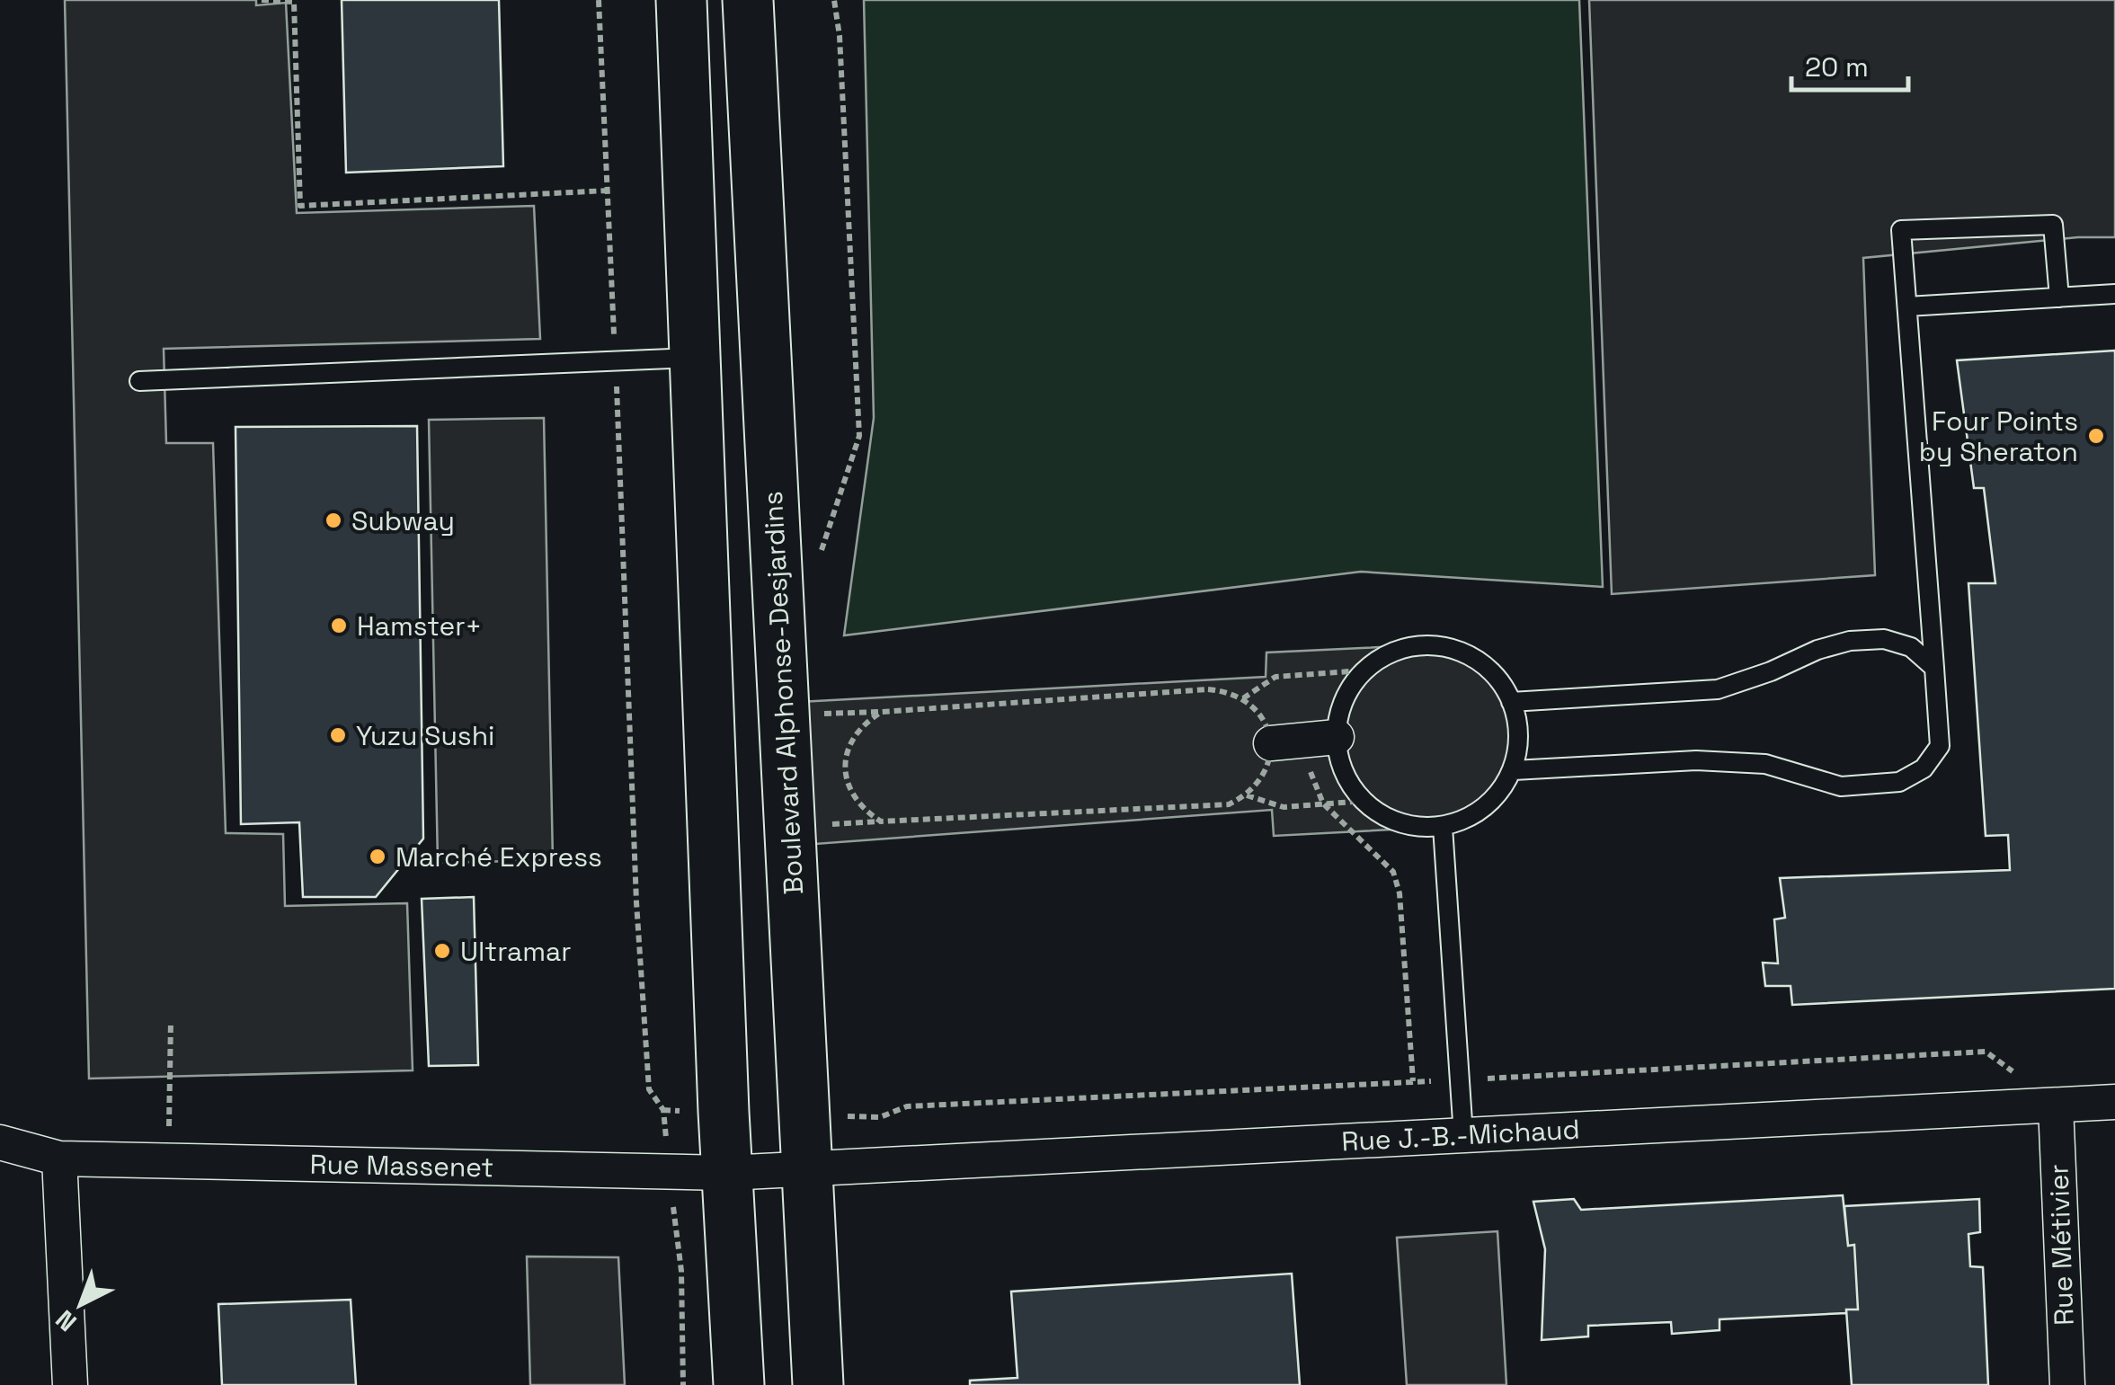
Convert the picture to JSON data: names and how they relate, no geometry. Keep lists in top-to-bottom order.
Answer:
{
  "streets": {
    "main road": ["Boulevard Alphonse-Desjardins"],
    "street": ["Rue J.-B.-Michaud", "Rue Massenet", "Rue Métivier"]
  },
  "crossings": [
    ["Boulevard Alphonse-Desjardins", "Rue J.-B.-Michaud"],
    ["Boulevard Alphonse-Desjardins", "Rue Massenet"],
    ["Rue J.-B.-Michaud", "Rue Massenet"],
    ["Rue J.-B.-Michaud", "Rue Métivier"]
  ],
  "places": [
    "Four Points by Sheraton",
    "Subway",
    "Hamster+",
    "Yuzu Sushi",
    "Marché Express",
    "Ultramar"
  ],
  "scale_bar": "20 m",
  "north": "bottom left"
}
